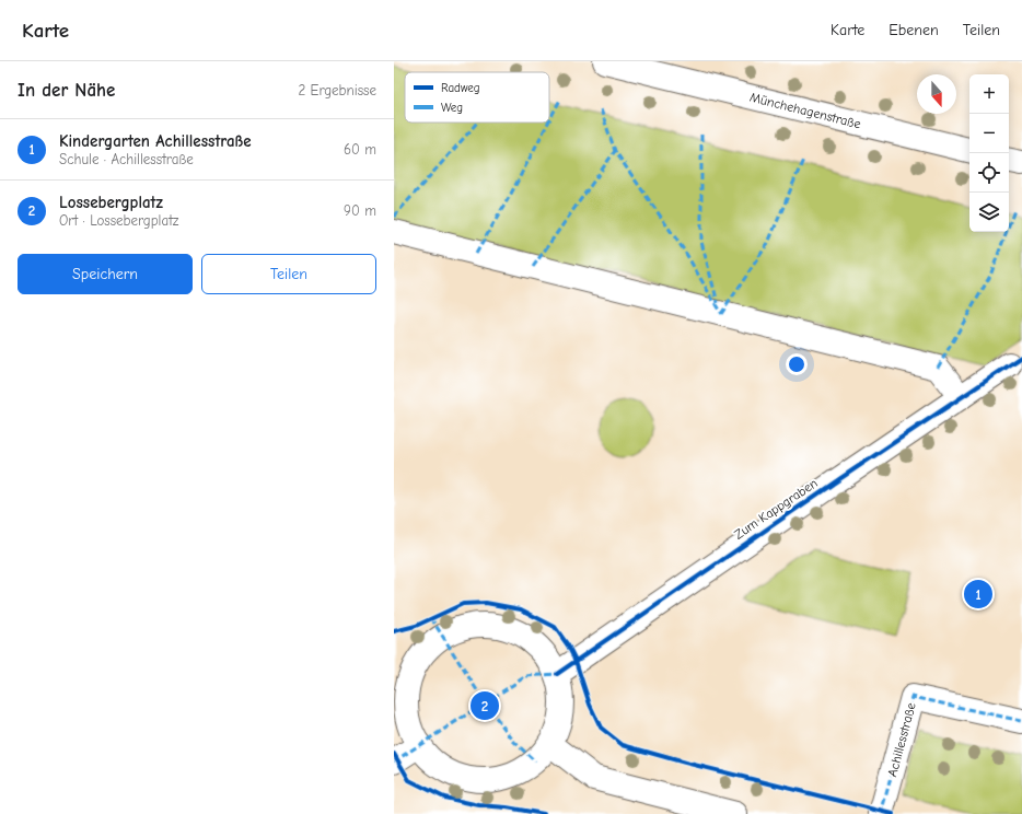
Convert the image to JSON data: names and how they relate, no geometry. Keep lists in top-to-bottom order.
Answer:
{
  "streets": {
    "street": ["Münchehagenstraße", "Zum Kappgraben", "Achillesstraße"]
  },
  "legend": ["Radweg", "Weg"],
  "north": "bottom",
  "page": {
    "header": "Karte",
    "nav": ["Karte", "Ebenen", "Teilen"],
    "heading": ["In der Nähe", "2 Ergebnisse"],
    "map_buttons": ["+", "−"],
    "list": [
      {
        "mark": "1",
        "name": "Kindergarten Achillesstraße",
        "note": "Schule · Achillesstraße",
        "value": "60 m"
      },
      {
        "mark": "2",
        "name": "Lossebergplatz",
        "note": "Ort · Lossebergplatz",
        "value": "90 m"
      }
    ],
    "buttons": ["Speichern", "Teilen"],
    "pins": ["1", "2"]
  }
}
